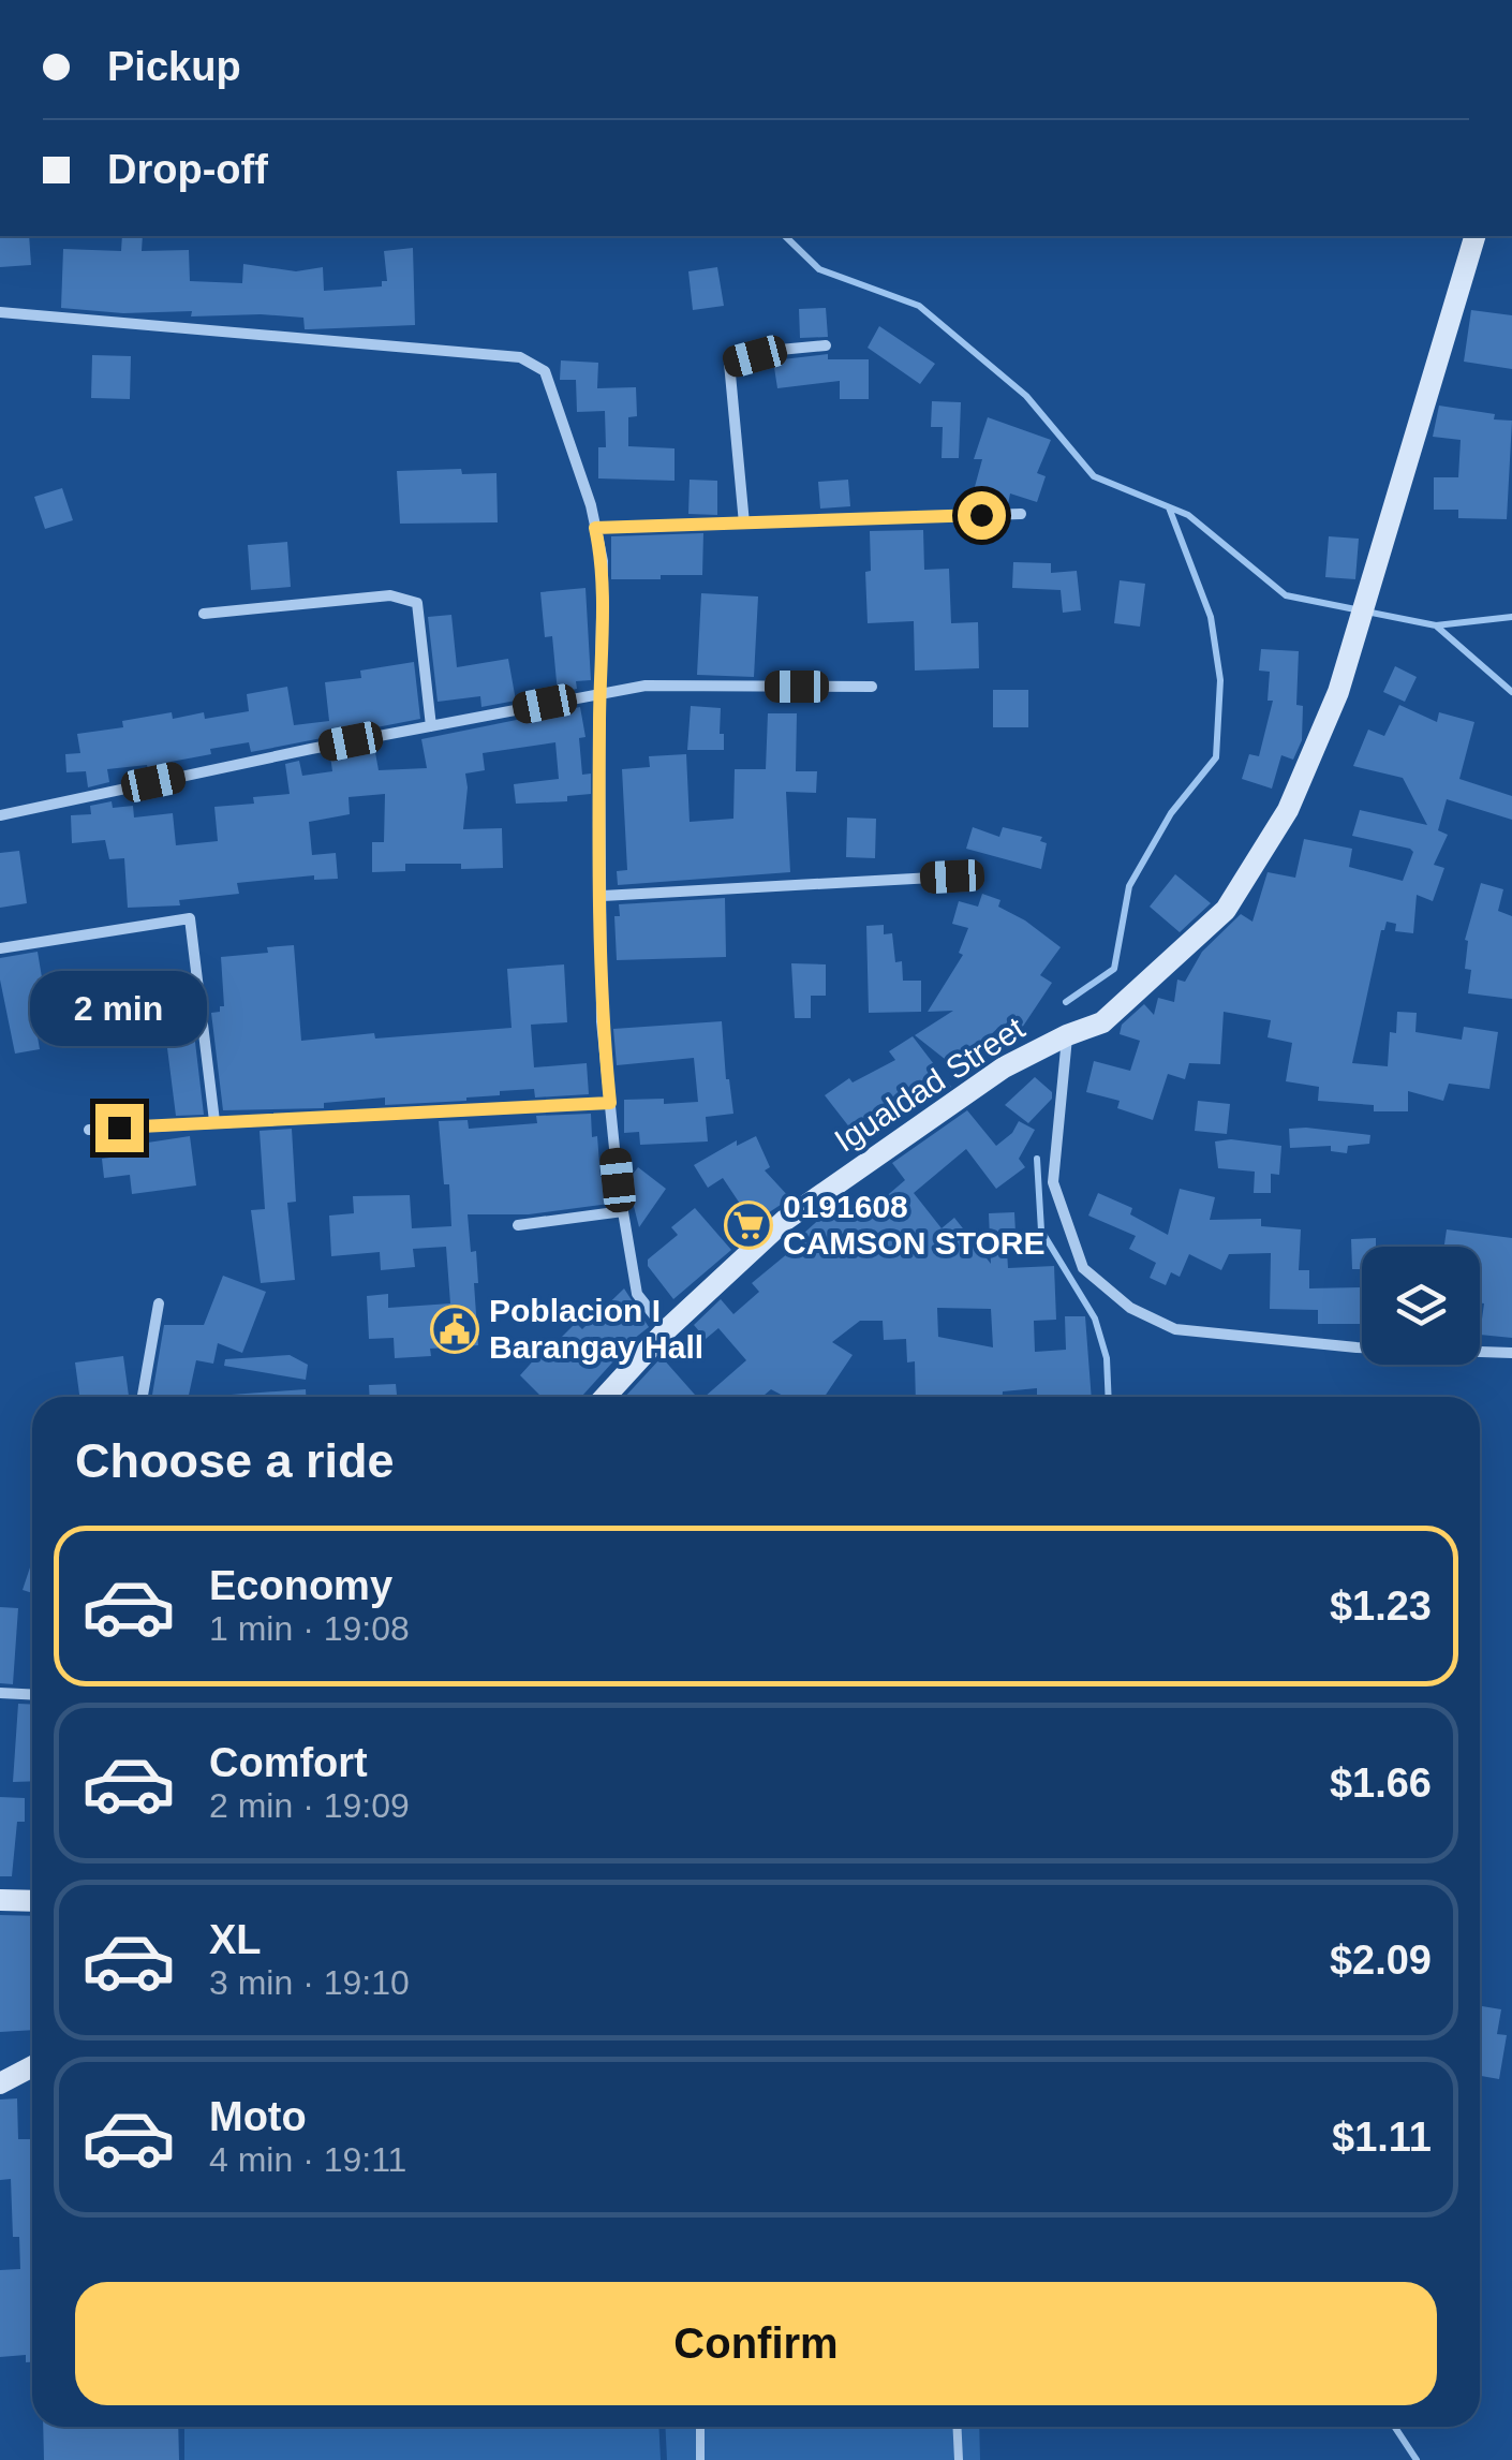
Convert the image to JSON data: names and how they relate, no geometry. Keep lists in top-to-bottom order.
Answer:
{
  "streets": {
    "street": ["Igualdad Street"]
  },
  "places": {
    "supermarket": ["0191608 CAMSON STORE"],
    "public building": ["Poblacion I Barangay Hall"]
  },
  "page": {
    "banner": ["Pickup", "Drop-off"],
    "bubble": "2 min",
    "heading": "Choose a ride",
    "list": [
      {
        "name": "Economy",
        "note": "1 min · 19:08",
        "value": "$1.23"
      },
      {
        "name": "Comfort",
        "note": "2 min · 19:09",
        "value": "$1.66"
      },
      {
        "name": "XL",
        "note": "3 min · 19:10",
        "value": "$2.09"
      },
      {
        "name": "Moto",
        "note": "4 min · 19:11",
        "value": "$1.11"
      }
    ],
    "buttons": "Confirm"
  }
}
